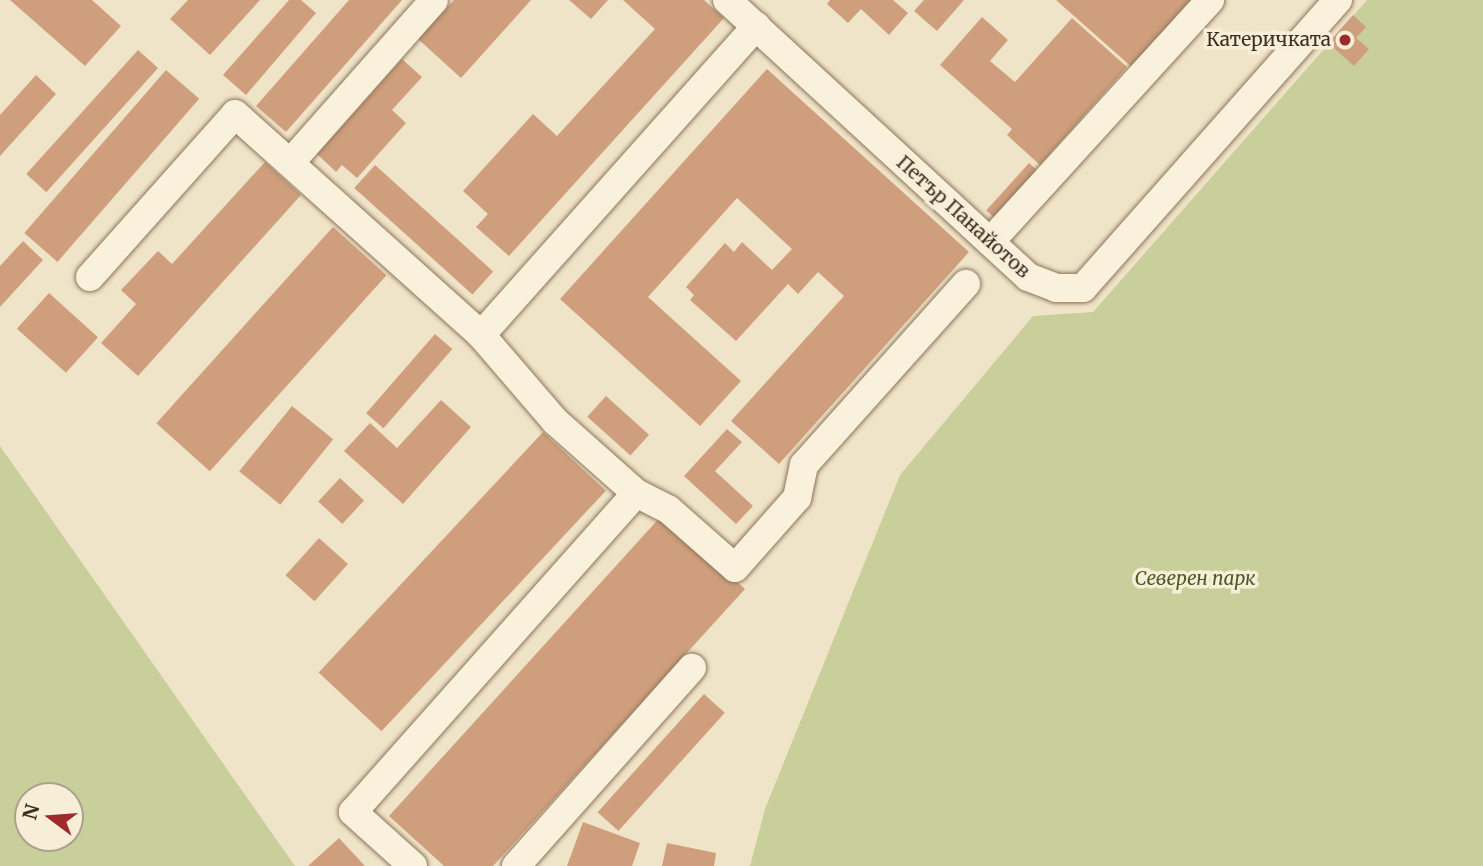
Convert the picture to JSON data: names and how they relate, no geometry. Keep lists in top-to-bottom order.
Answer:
{
  "streets": {
    "street": ["Петър Панайотов"]
  },
  "parks": ["Северен парк"],
  "places": ["Катеричката"],
  "north": "left"
}
